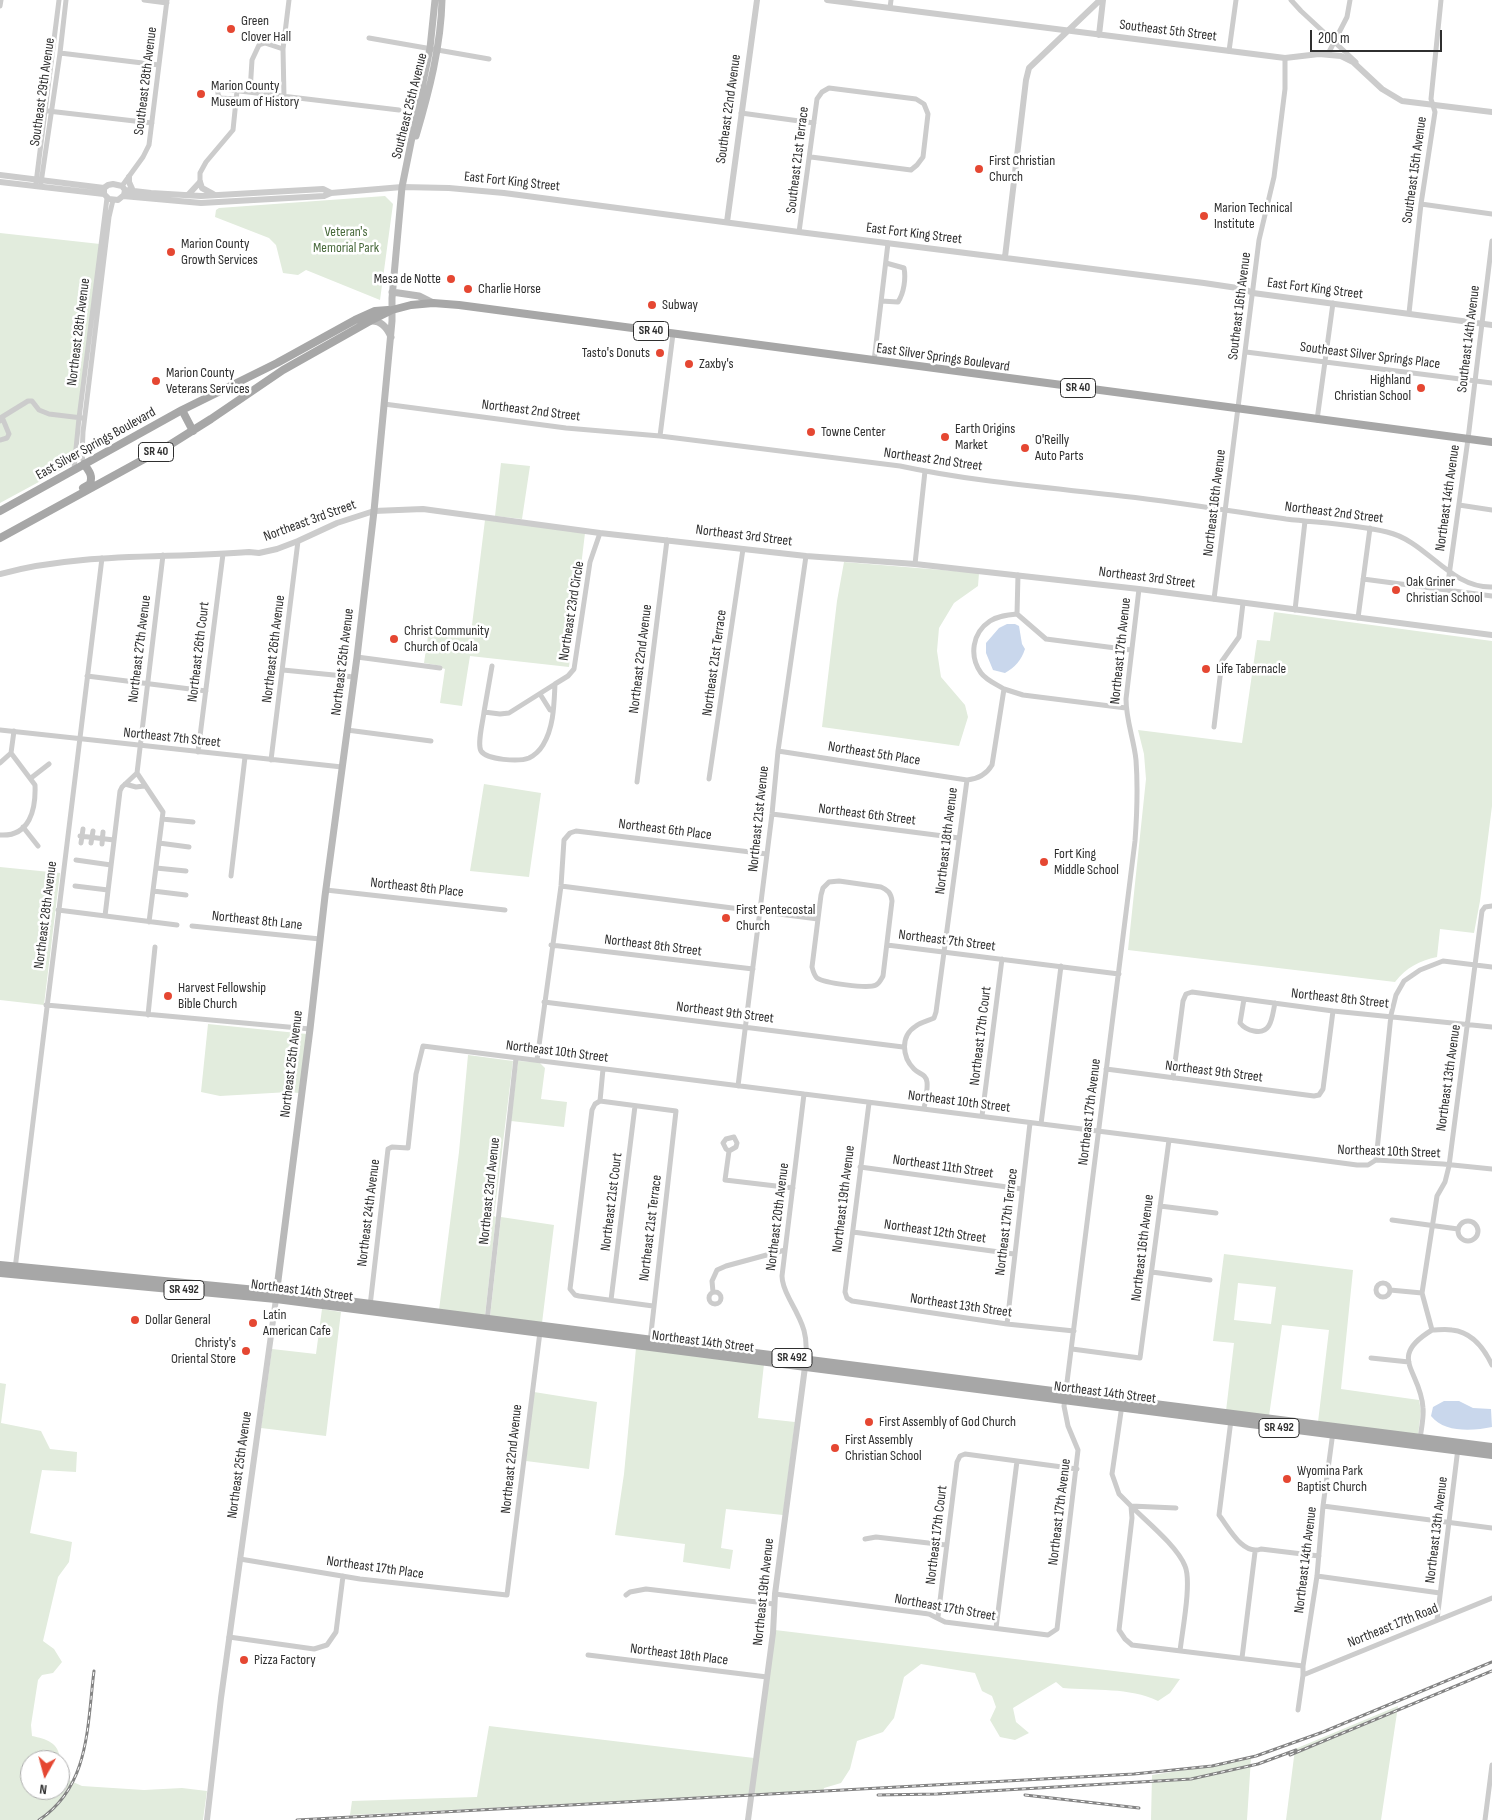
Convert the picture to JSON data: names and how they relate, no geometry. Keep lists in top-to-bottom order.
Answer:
{
  "streets": {
    "main road": [
      "Southeast 25th Avenue",
      "SR 40",
      "East Silver Springs Boulevard",
      "Northeast 25th Avenue",
      "SR 492",
      "Northeast 14th Street"
    ],
    "street": [
      "Southeast 5th Street",
      "Southeast 28th Avenue",
      "Southeast 29th Avenue",
      "Southeast 22nd Avenue",
      "Southeast 21st Terrace",
      "Southeast 15th Avenue",
      "East Fort King Street",
      "Southeast 16th Avenue",
      "Northeast 28th Avenue",
      "Southeast 14th Avenue",
      "Southeast Silver Springs Place",
      "Northeast 2nd Street",
      "Northeast 14th Avenue",
      "Northeast 16th Avenue",
      "Northeast 3rd Street",
      "Northeast 23rd Circle",
      "Northeast 27th Avenue",
      "Northeast 26th Avenue",
      "Northeast 17th Avenue",
      "Northeast 26th Court",
      "Northeast 22nd Avenue",
      "Northeast 21st Terrace",
      "Northeast 7th Street",
      "Northeast 5th Place",
      "Northeast 6th Street",
      "Northeast 21st Avenue",
      "Northeast 6th Place",
      "Northeast 18th Avenue",
      "Northeast 8th Place",
      "Northeast 8th Lane",
      "Northeast 8th Street",
      "Northeast 9th Street",
      "Northeast 17th Court",
      "Northeast 10th Street",
      "Northeast 13th Avenue",
      "Northeast 11th Street",
      "Northeast 23rd Avenue",
      "Northeast 19th Avenue",
      "Northeast 21st Court",
      "Northeast 24th Avenue",
      "Northeast 20th Avenue",
      "Northeast 17th Terrace",
      "Northeast 12th Street",
      "Northeast 13th Street",
      "Northeast 17th Place",
      "Northeast 17th Street",
      "Northeast 17th Road",
      "Northeast 18th Place"
    ]
  },
  "crossings": [
    ["Southeast 5th Street", "Southeast 15th Avenue"],
    ["Southeast 5th Street", "Southeast 16th Avenue"],
    ["Southeast 28th Avenue", "East Fort King Street"],
    ["Southeast 25th Avenue", "East Fort King Street"],
    ["Southeast 25th Avenue", "East Silver Springs Boulevard"],
    ["Southeast 25th Avenue", "Northeast 25th Avenue"],
    ["Southeast 22nd Avenue", "East Fort King Street"],
    ["Southeast 21st Terrace", "East Fort King Street"],
    ["Southeast 15th Avenue", "East Fort King Street"],
    ["East Fort King Street", "Southeast 16th Avenue"],
    ["East Fort King Street", "Southeast 14th Avenue"],
    ["Southeast 16th Avenue", "Southeast Silver Springs Place"],
    ["Southeast 16th Avenue", "East Silver Springs Boulevard"],
    ["Southeast 16th Avenue", "Northeast 16th Avenue"],
    ["Northeast 28th Avenue", "East Silver Springs Boulevard"],
    ["Northeast 28th Avenue", "Northeast 3rd Street"],
    ["Northeast 28th Avenue", "Northeast 7th Street"],
    ["Northeast 28th Avenue", "Northeast 14th Street"],
    ["Southeast 14th Avenue", "Southeast Silver Springs Place"],
    ["Southeast 14th Avenue", "East Silver Springs Boulevard"],
    ["Southeast 14th Avenue", "Northeast 14th Avenue"],
    ["East Silver Springs Boulevard", "Northeast 14th Avenue"],
    ["East Silver Springs Boulevard", "Northeast 16th Avenue"],
    ["East Silver Springs Boulevard", "Northeast 25th Avenue"],
    ["Northeast 2nd Street", "Northeast 14th Avenue"],
    ["Northeast 2nd Street", "Northeast 16th Avenue"],
    ["Northeast 2nd Street", "Northeast 25th Avenue"],
    ["Northeast 14th Avenue", "Northeast 14th Street"],
    ["Northeast 16th Avenue", "Northeast 3rd Street"],
    ["Northeast 16th Avenue", "Northeast 17th Avenue"],
    ["Northeast 16th Avenue", "Northeast 10th Street"],
    ["Northeast 3rd Street", "Northeast 23rd Circle"],
    ["Northeast 3rd Street", "Northeast 27th Avenue"],
    ["Northeast 3rd Street", "Northeast 26th Avenue"],
    ["Northeast 3rd Street", "Northeast 17th Avenue"],
    ["Northeast 3rd Street", "Northeast 26th Court"],
    ["Northeast 3rd Street", "Northeast 22nd Avenue"],
    ["Northeast 3rd Street", "Northeast 25th Avenue"],
    ["Northeast 3rd Street", "Northeast 21st Terrace"],
    ["Northeast 3rd Street", "Northeast 21st Avenue"],
    ["Northeast 27th Avenue", "Northeast 7th Street"],
    ["Northeast 26th Avenue", "Northeast 7th Street"],
    ["Northeast 17th Avenue", "Northeast 7th Street"],
    ["Northeast 17th Avenue", "Northeast 9th Street"],
    ["Northeast 17th Avenue", "Northeast 10th Street"],
    ["Northeast 17th Avenue", "Northeast 14th Street"],
    ["Northeast 17th Avenue", "Northeast 13th Street"],
    ["Northeast 17th Avenue", "Northeast 17th Street"],
    ["Northeast 26th Court", "Northeast 7th Street"],
    ["Northeast 22nd Avenue", "Northeast 14th Street"],
    ["Northeast 22nd Avenue", "Northeast 17th Place"],
    ["Northeast 25th Avenue", "Northeast 7th Street"],
    ["Northeast 25th Avenue", "Northeast 8th Place"],
    ["Northeast 25th Avenue", "Northeast 8th Lane"],
    ["Northeast 25th Avenue", "Northeast 14th Street"],
    ["Northeast 25th Avenue", "Northeast 17th Place"],
    ["Northeast 21st Terrace", "Northeast 21st Court"],
    ["Northeast 21st Terrace", "Northeast 14th Street"],
    ["Northeast 7th Street", "Northeast 18th Avenue"],
    ["Northeast 7th Street", "Northeast 17th Court"],
    ["Northeast 5th Place", "Northeast 21st Avenue"],
    ["Northeast 5th Place", "Northeast 18th Avenue"],
    ["Northeast 6th Street", "Northeast 21st Avenue"],
    ["Northeast 6th Street", "Northeast 18th Avenue"],
    ["Northeast 21st Avenue", "Northeast 6th Place"],
    ["Northeast 21st Avenue", "Northeast 8th Street"],
    ["Northeast 21st Avenue", "Northeast 9th Street"],
    ["Northeast 21st Avenue", "Northeast 10th Street"],
    ["Northeast 18th Avenue", "Northeast 9th Street"],
    ["Northeast 8th Street", "Northeast 9th Street"],
    ["Northeast 8th Street", "Northeast 13th Avenue"],
    ["Northeast 17th Court", "Northeast 10th Street"],
    ["Northeast 17th Court", "Northeast 17th Street"],
    ["Northeast 10th Street", "Northeast 13th Avenue"],
    ["Northeast 10th Street", "Northeast 23rd Avenue"],
    ["Northeast 10th Street", "Northeast 19th Avenue"],
    ["Northeast 10th Street", "Northeast 24th Avenue"],
    ["Northeast 10th Street", "Northeast 20th Avenue"],
    ["Northeast 10th Street", "Northeast 17th Terrace"],
    ["Northeast 13th Avenue", "Northeast 14th Street"],
    ["Northeast 13th Avenue", "Northeast 17th Road"],
    ["Northeast 11th Street", "Northeast 19th Avenue"],
    ["Northeast 11th Street", "Northeast 17th Terrace"],
    ["Northeast 23rd Avenue", "Northeast 14th Street"],
    ["Northeast 19th Avenue", "Northeast 20th Avenue"],
    ["Northeast 19th Avenue", "Northeast 12th Street"],
    ["Northeast 19th Avenue", "Northeast 14th Street"],
    ["Northeast 19th Avenue", "Northeast 13th Street"],
    ["Northeast 19th Avenue", "Northeast 17th Street"],
    ["Northeast 19th Avenue", "Northeast 18th Place"],
    ["Northeast 24th Avenue", "Northeast 14th Street"],
    ["Northeast 20th Avenue", "Northeast 14th Street"],
    ["Northeast 17th Terrace", "Northeast 12th Street"],
    ["Northeast 17th Terrace", "Northeast 13th Street"]
  ],
  "parks": ["Veteran's Memorial Park"],
  "places": [
    "Green Clover Hall",
    "Marion County Museum of History",
    "First Christian Church",
    "Marion Technical Institute",
    "Marion County Growth Services",
    "Mesa de Notte",
    "Charlie Horse",
    "Subway",
    "Tasto's Donuts",
    "Zaxby's",
    "Marion County Veterans Services",
    "Highland Christian School",
    "Towne Center",
    "Earth Origins Market",
    "O'Reilly Auto Parts",
    "Oak Griner Christian School",
    "Christ Community Church of Ocala",
    "Life Tabernacle",
    "Fort King Middle School",
    "First Pentecostal Church",
    "Harvest Fellowship Bible Church",
    "Dollar General",
    "Latin American Cafe",
    "Christy's Oriental Store",
    "First Assembly of God Church",
    "First Assembly Christian School",
    "Wyomina Park Baptist Church",
    "Pizza Factory"
  ],
  "scale_bar": "200 m",
  "north": "bottom"
}
